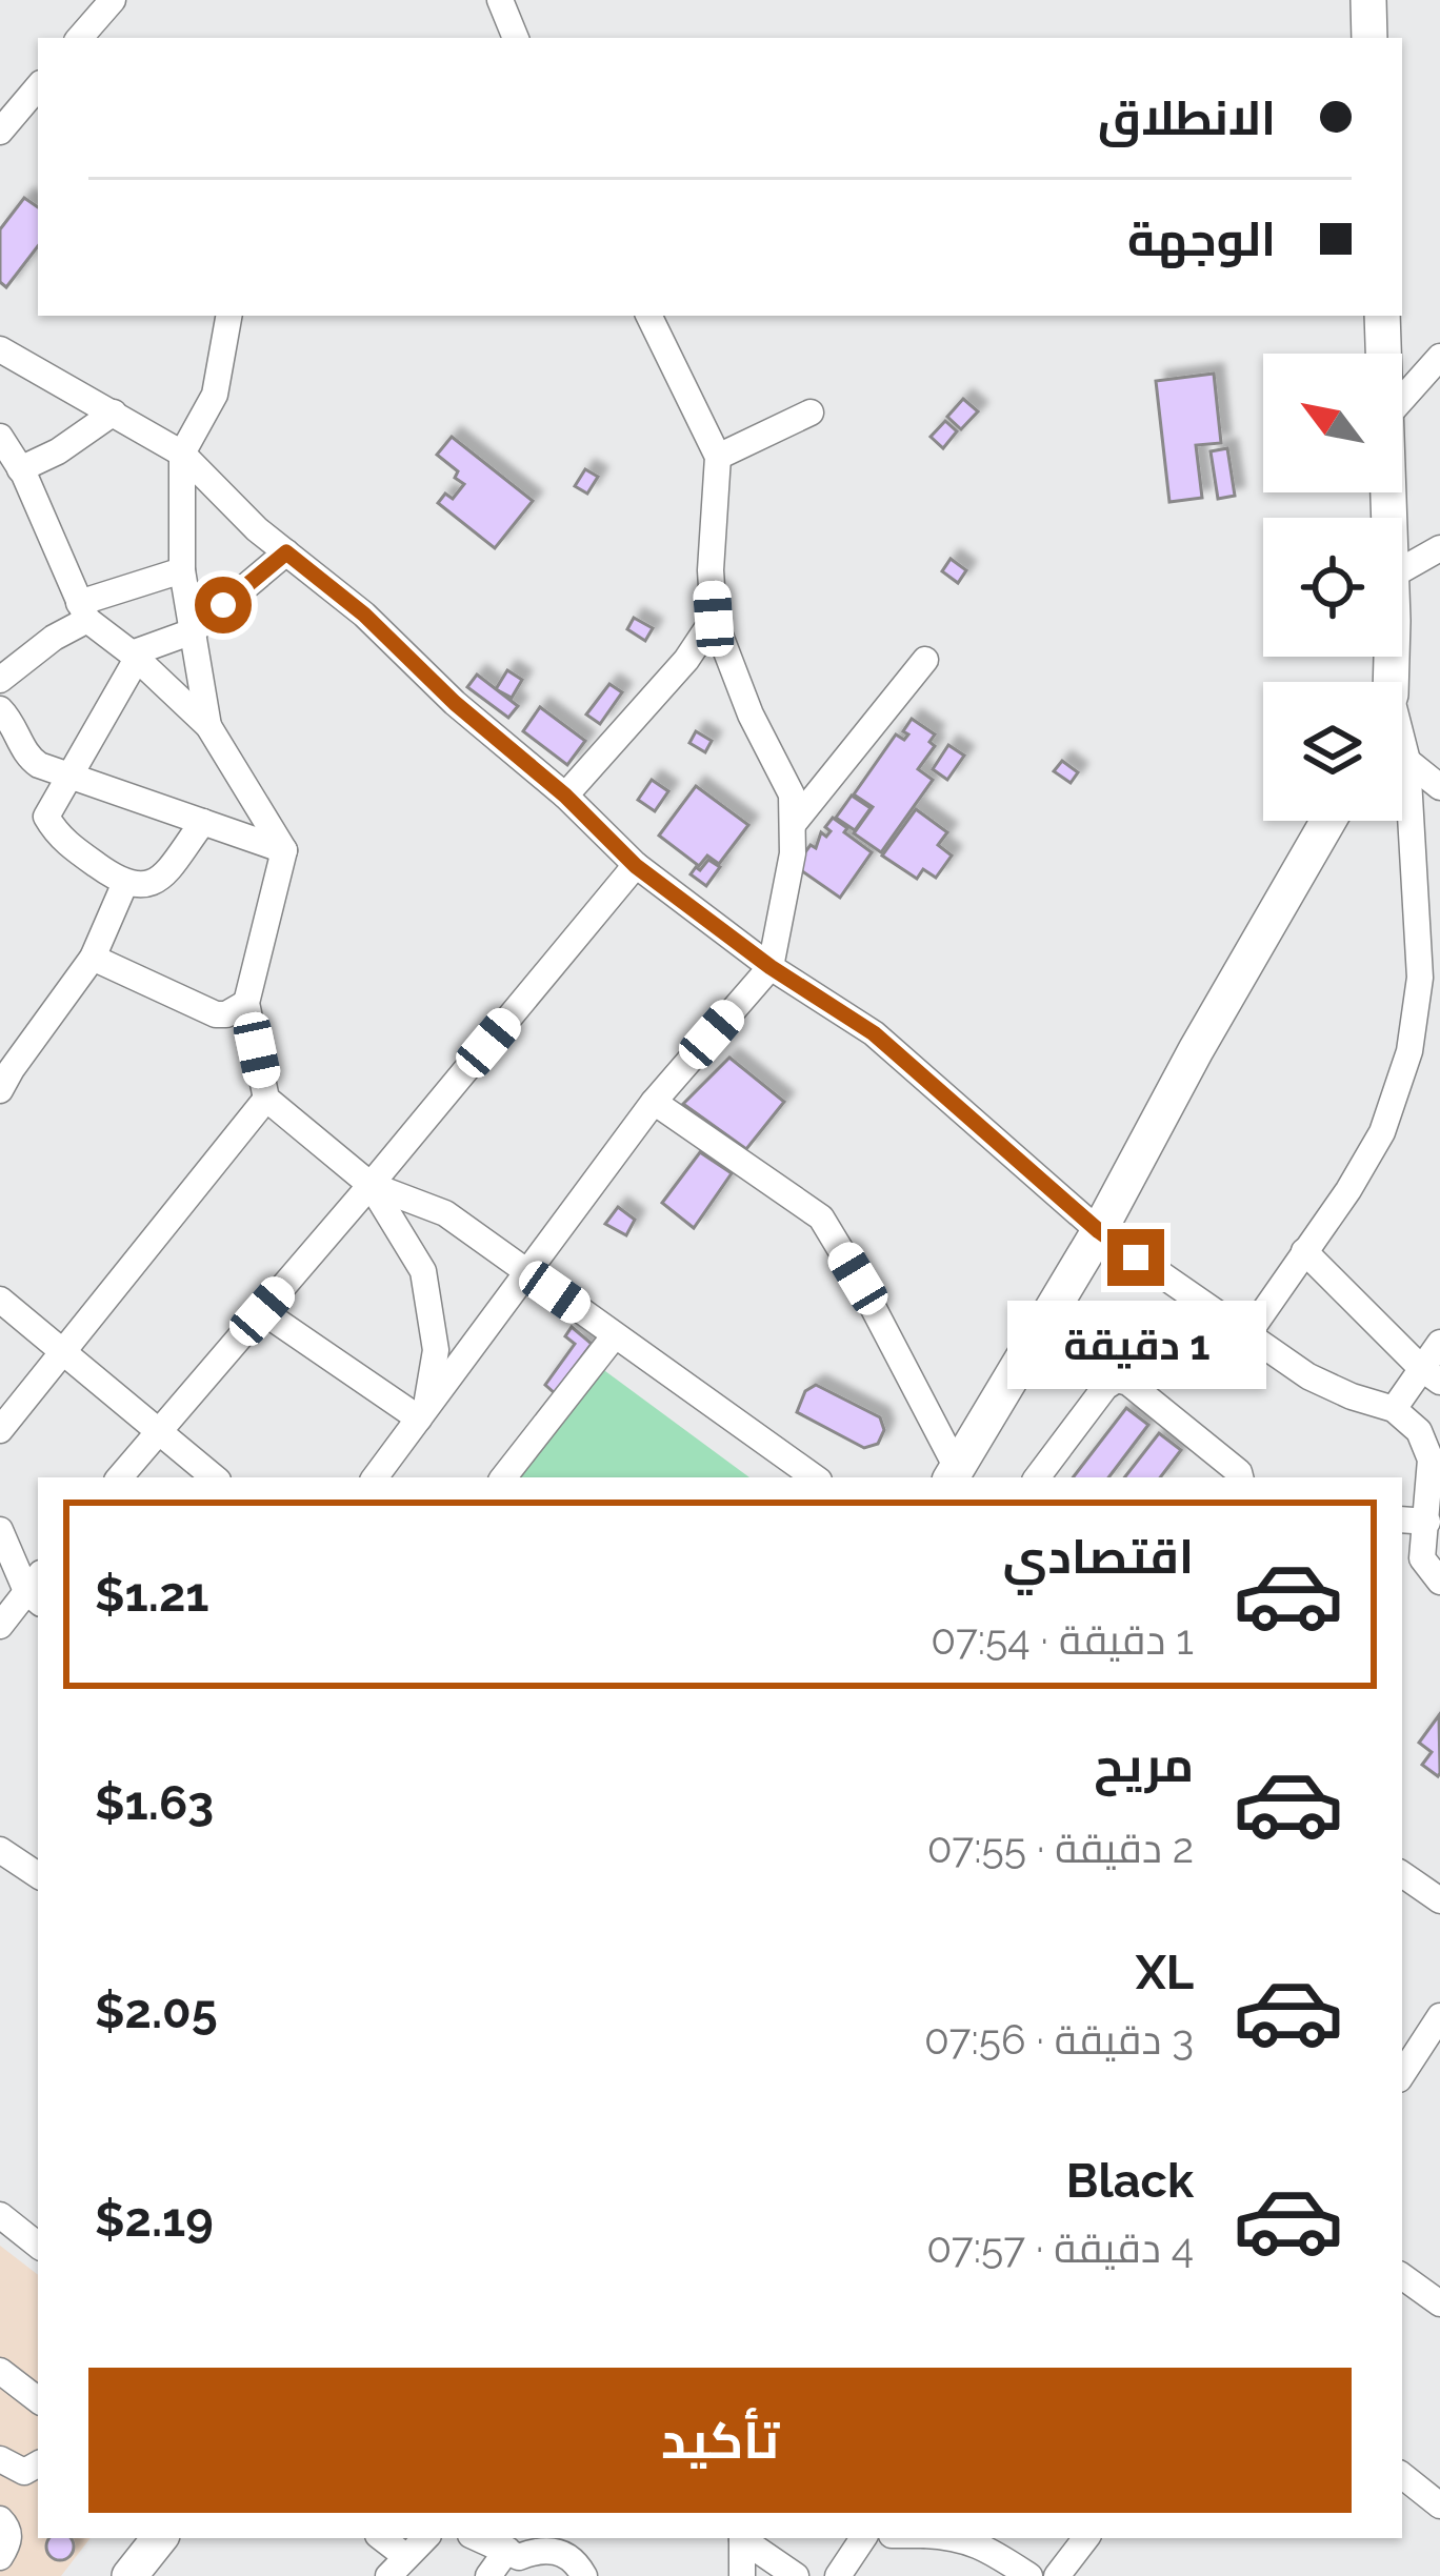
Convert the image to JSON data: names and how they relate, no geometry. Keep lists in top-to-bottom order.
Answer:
{
  "north": "top left",
  "page": {
    "banner": ["الانطلاق", "الوجهة"],
    "bubble": "1 دقيقة",
    "list": [
      {
        "name": "اقتصادي",
        "note": "1 دقيقة · 07:54",
        "value": "$1.21"
      },
      {
        "name": "مريح",
        "note": "2 دقيقة · 07:55",
        "value": "$1.63"
      },
      {
        "name": "XL",
        "note": "3 دقيقة · 07:56",
        "value": "$2.05"
      },
      {
        "name": "Black",
        "note": "4 دقيقة · 07:57",
        "value": "$2.19"
      }
    ],
    "buttons": "تأكيد"
  }
}
